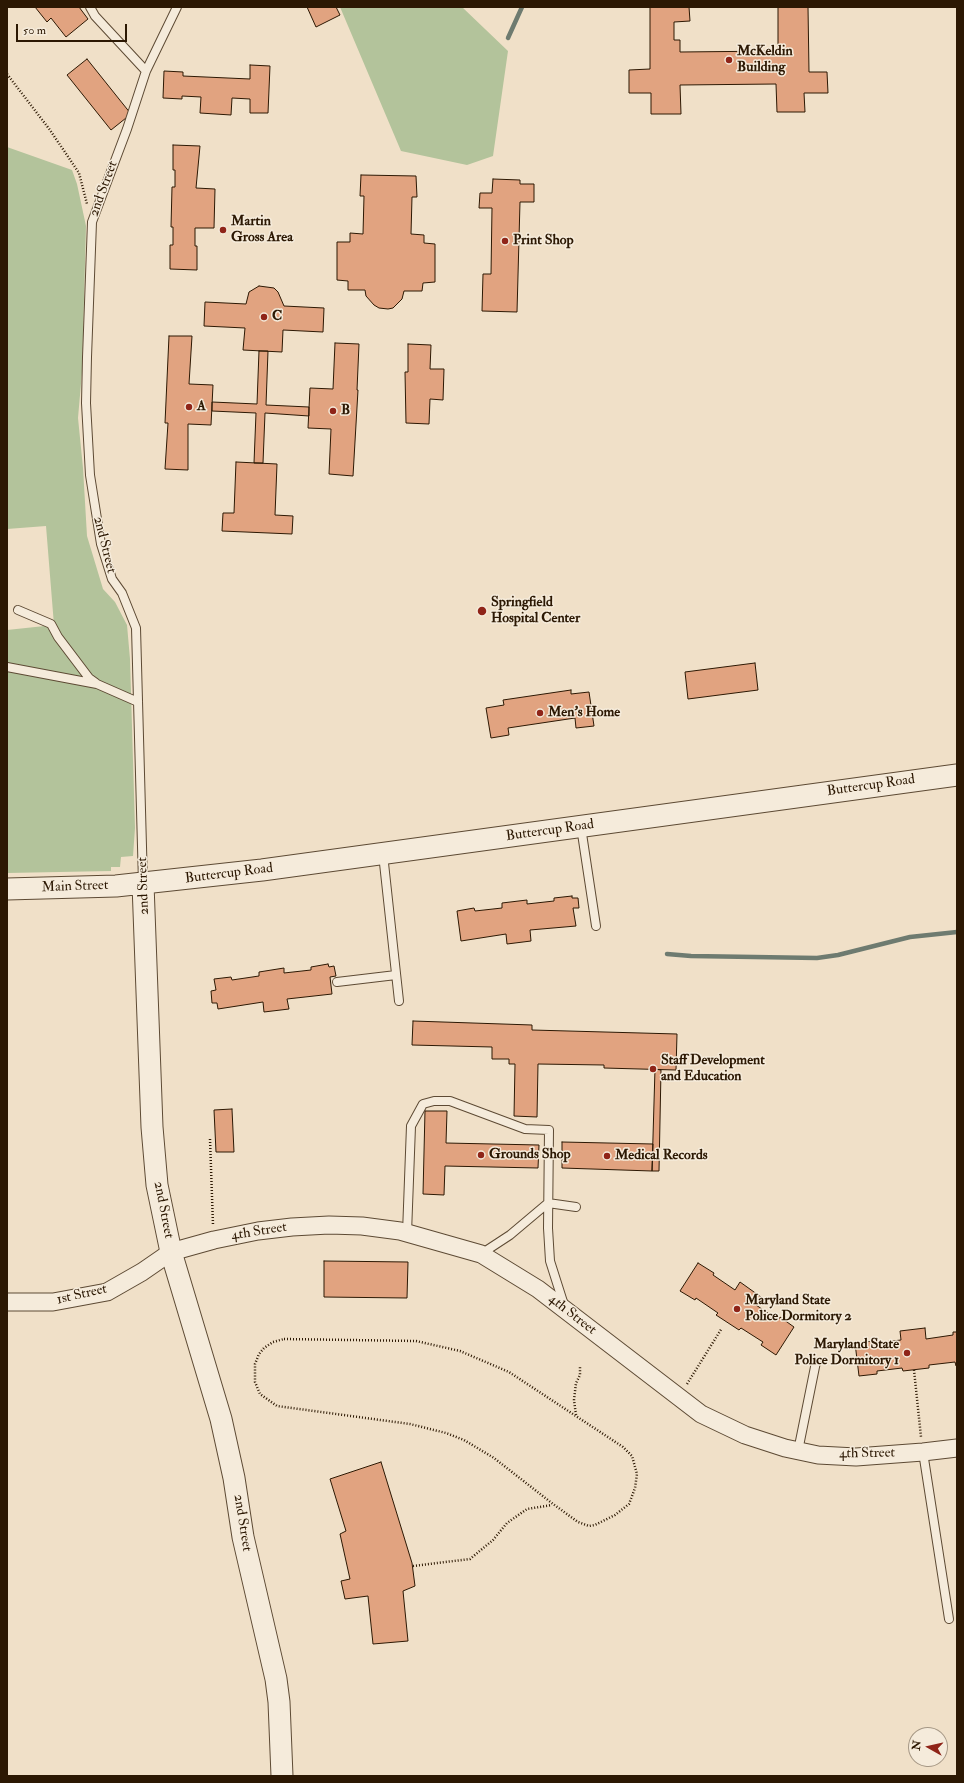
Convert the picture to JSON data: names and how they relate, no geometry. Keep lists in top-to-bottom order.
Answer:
{
  "streets": {
    "street": [
      "2nd Street",
      "Buttercup Road",
      "Main Street",
      "4th Street",
      "1st Street"
    ]
  },
  "crossings": [
    ["2nd Street", "Buttercup Road"],
    ["2nd Street", "Main Street"],
    ["2nd Street", "4th Street"],
    ["2nd Street", "1st Street"],
    ["Buttercup Road", "Main Street"],
    ["4th Street", "1st Street"]
  ],
  "places": [
    "McKeldin Building",
    "Martin Gross Area",
    "Print Shop",
    "C",
    "A",
    "B",
    "Springfield Hospital Center",
    "Men's Home",
    "Staff Development and Education",
    "Grounds Shop",
    "Medical Records",
    "Maryland State Police Dormitory 2",
    "Maryland State Police Dormitory 1"
  ],
  "scale_bar": "50 m",
  "north": "left"
}
